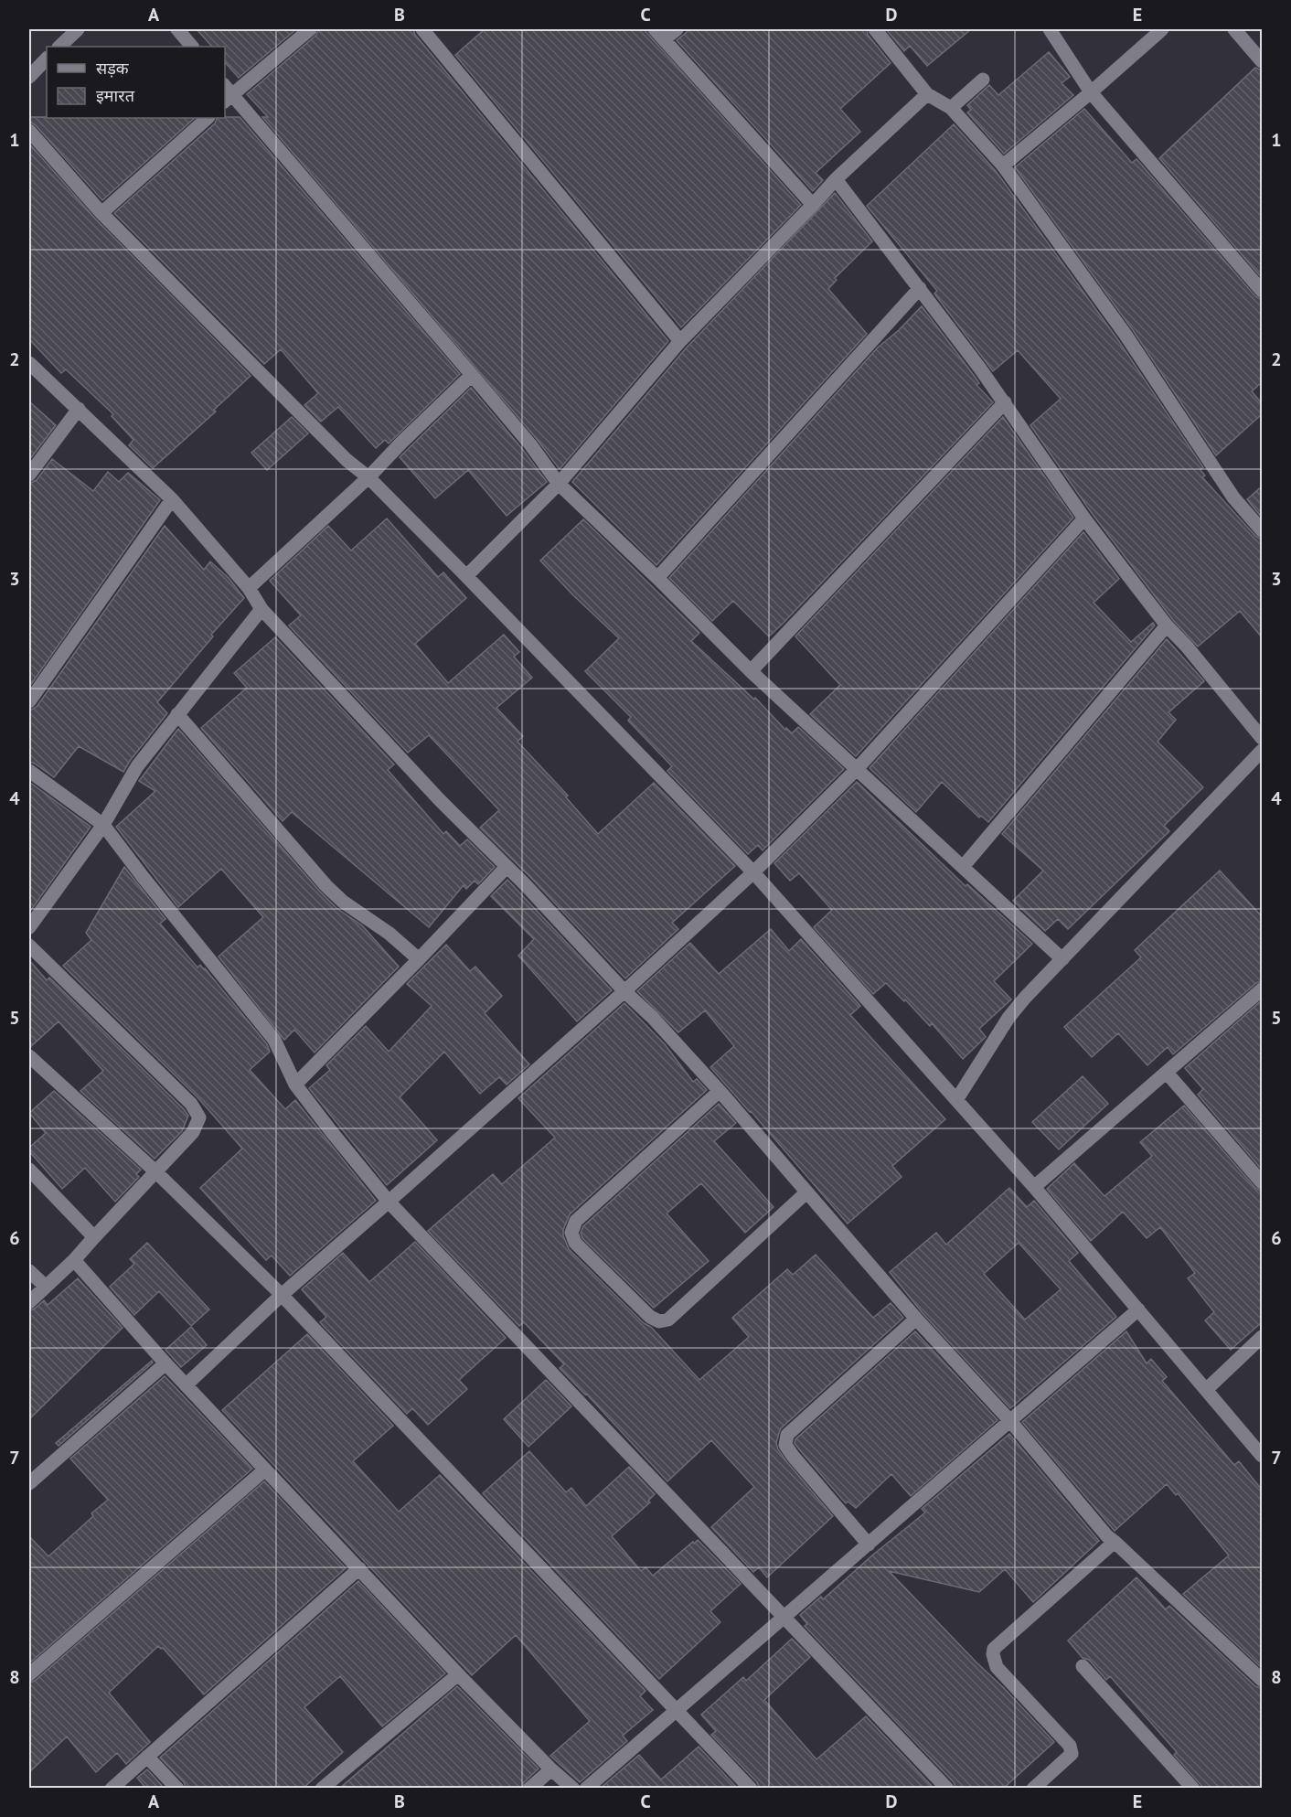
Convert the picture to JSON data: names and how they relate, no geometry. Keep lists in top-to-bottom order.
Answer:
{
  "legend": ["सड़क", "इमारत"],
  "grid": {
    "columns": [
      "A",
      "B",
      "C",
      "D",
      "E"
    ],
    "rows": [
      "1",
      "2",
      "3",
      "4",
      "5",
      "6",
      "7",
      "8"
    ]
  }
}
